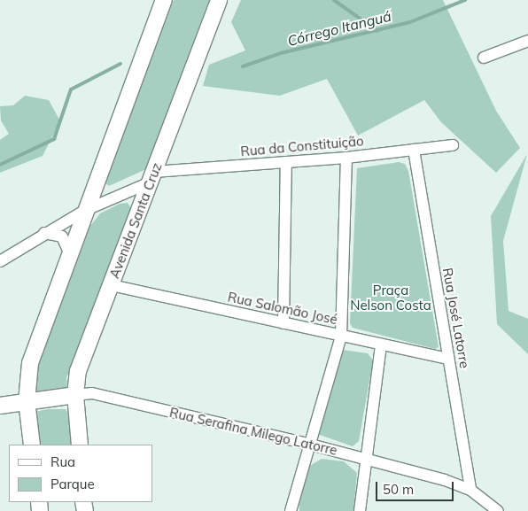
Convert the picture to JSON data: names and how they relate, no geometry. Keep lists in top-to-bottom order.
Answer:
{
  "streets": {
    "main road": ["Avenida Santa Cruz", "Rua Serafina Milego Latorre"],
    "street": ["Rua da Constituição", "Rua Salomão José", "Rua José Latorre"]
  },
  "crossings": [
    ["Rua da Constituição", "Avenida Santa Cruz"],
    ["Rua da Constituição", "Rua José Latorre"],
    ["Avenida Santa Cruz", "Rua Salomão José"],
    ["Avenida Santa Cruz", "Rua Serafina Milego Latorre"],
    ["Rua Salomão José", "Rua José Latorre"],
    ["Rua José Latorre", "Rua Serafina Milego Latorre"]
  ],
  "water": ["Córrego Itanguá"],
  "parks": ["Praça Nelson Costa"],
  "legend": ["Rua", "Parque"],
  "scale_bar": "50 m"
}
